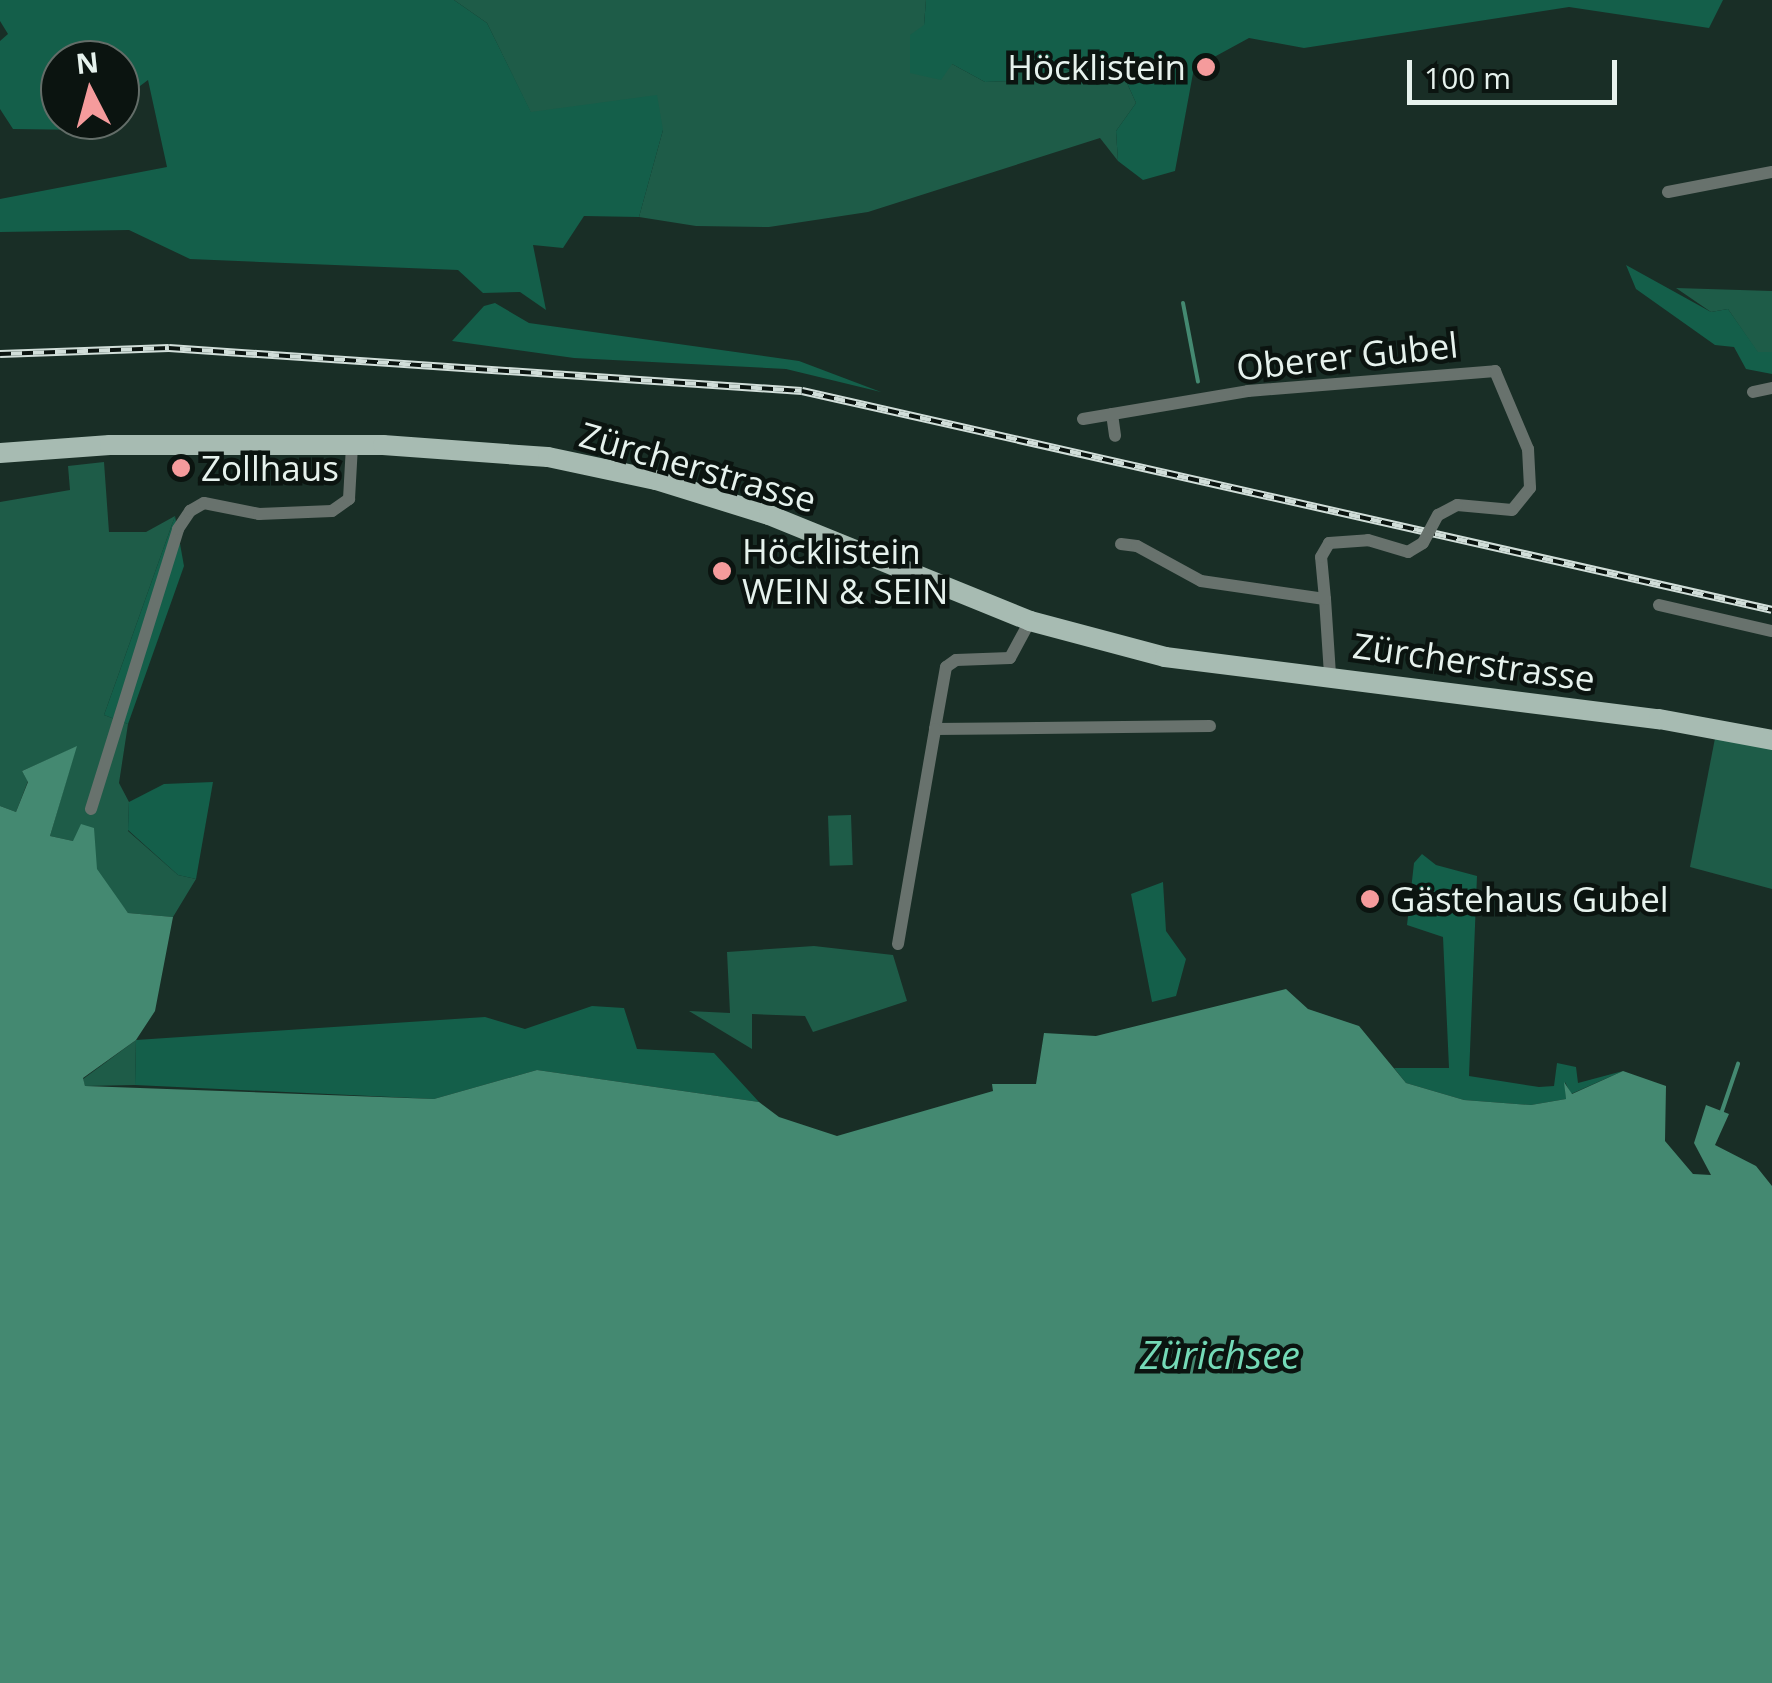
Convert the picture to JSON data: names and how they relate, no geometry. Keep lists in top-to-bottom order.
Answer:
{
  "streets": {
    "main road": ["Zürcherstrasse"],
    "street": ["Oberer Gubel"]
  },
  "crossings": [
    ["Oberer Gubel", "Zürcherstrasse"]
  ],
  "water": ["Zürichsee"],
  "places": [
    "Höcklistein",
    "Zollhaus",
    "Höcklistein WEIN & SEIN",
    "Gästehaus Gubel"
  ],
  "scale_bar": "100 m",
  "north": "top"
}
